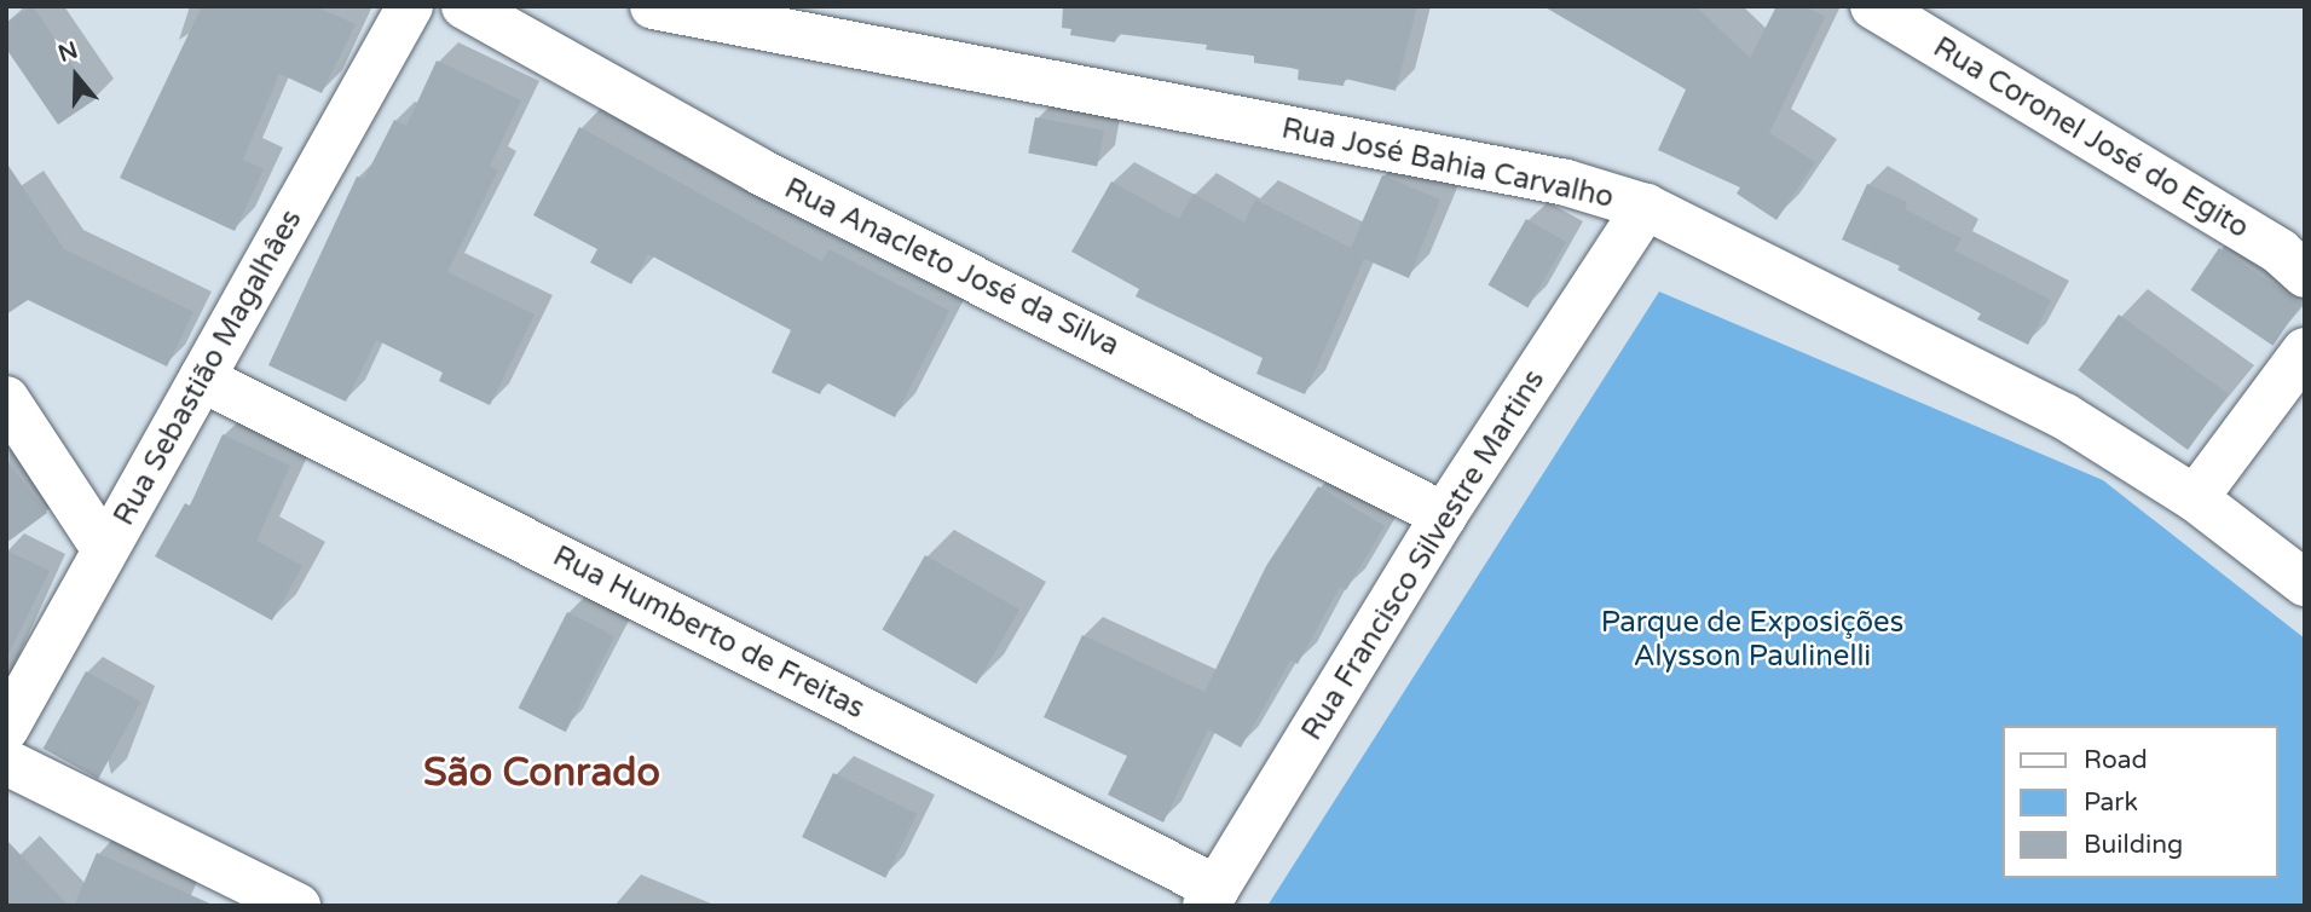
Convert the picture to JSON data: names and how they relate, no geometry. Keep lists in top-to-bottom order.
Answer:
{
  "streets": {
    "street": [
      "Rua Coronel José do Egito",
      "Rua José Bahia Carvalho",
      "Rua Anacleto José da Silva",
      "Rua Sebastião Magalhâes",
      "Rua Francisco Silvestre Martins",
      "Rua Humberto de Freitas"
    ]
  },
  "crossings": [
    ["Rua José Bahia Carvalho", "Rua Francisco Silvestre Martins"],
    ["Rua Anacleto José da Silva", "Rua Francisco Silvestre Martins"],
    ["Rua Sebastião Magalhâes", "Rua Humberto de Freitas"],
    ["Rua Francisco Silvestre Martins", "Rua Humberto de Freitas"]
  ],
  "districts": ["São Conrado"],
  "parks": ["Parque de Exposições Alysson Paulinelli"],
  "legend": ["Road", "Park", "Building"],
  "north": "top"
}
